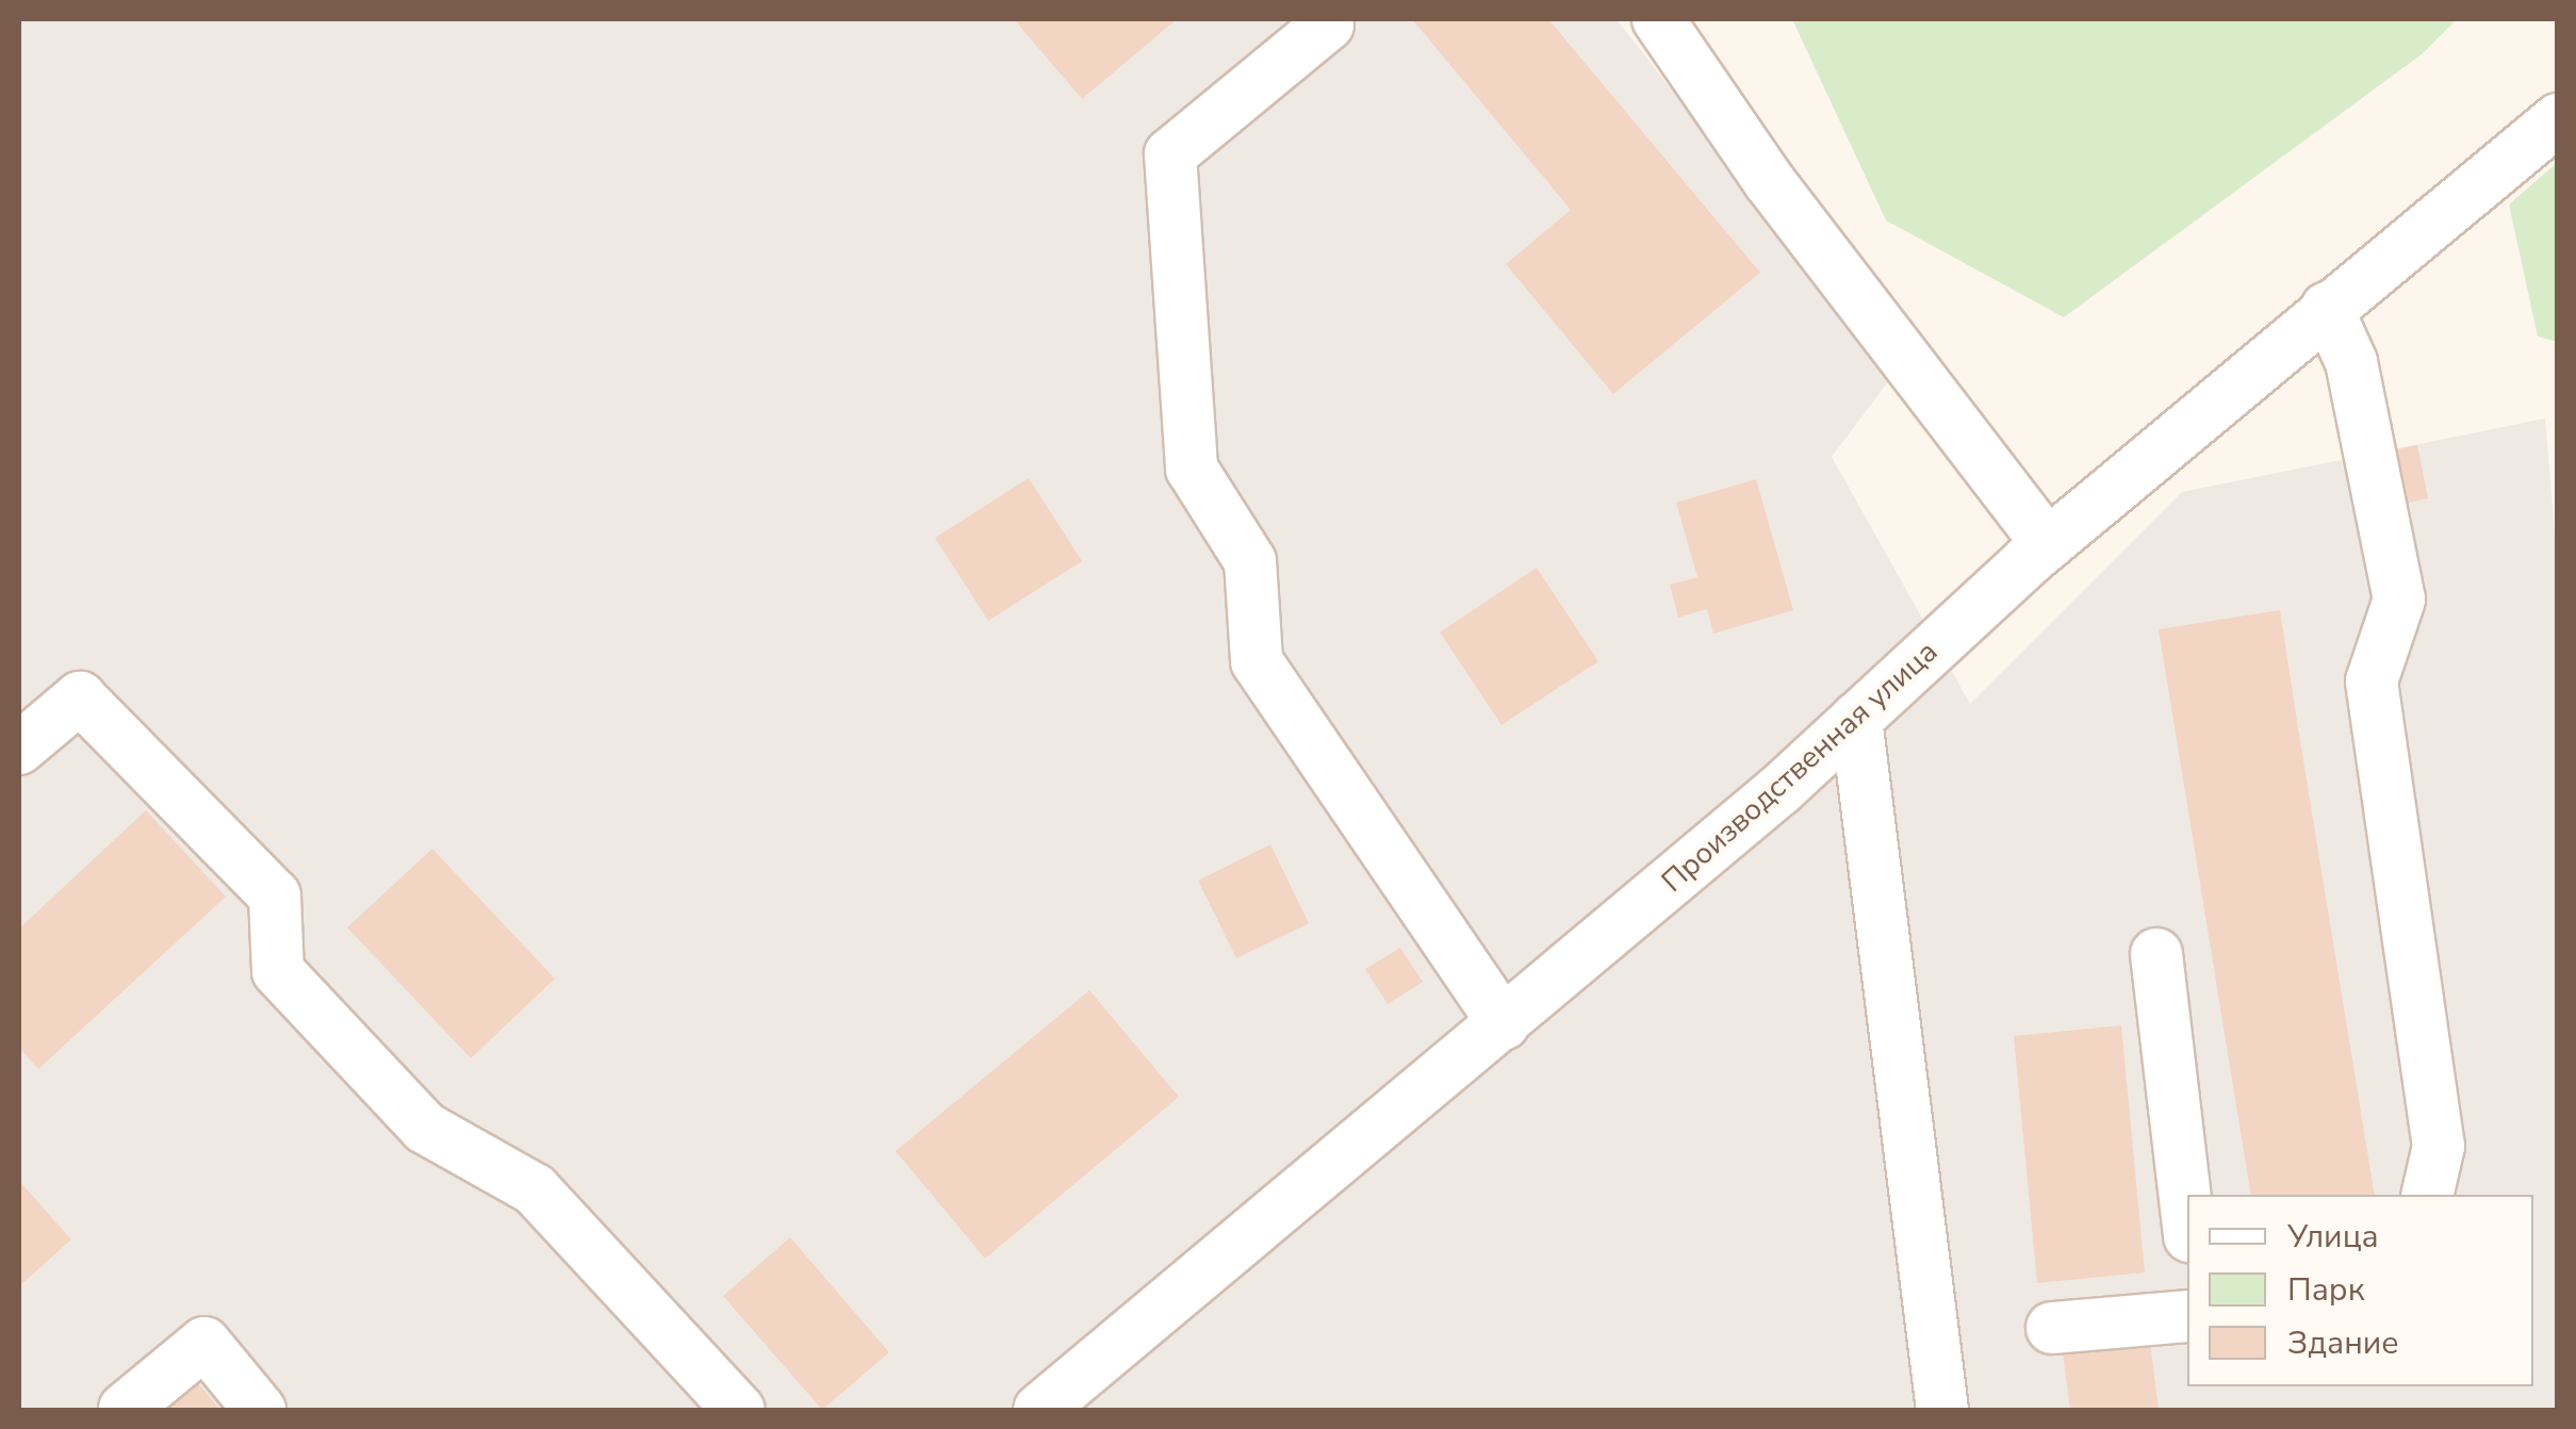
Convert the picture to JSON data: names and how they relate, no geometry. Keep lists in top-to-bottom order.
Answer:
{
  "streets": {
    "street": ["Производственная улица"]
  },
  "legend": ["Улица", "Парк", "Здание"]
}
